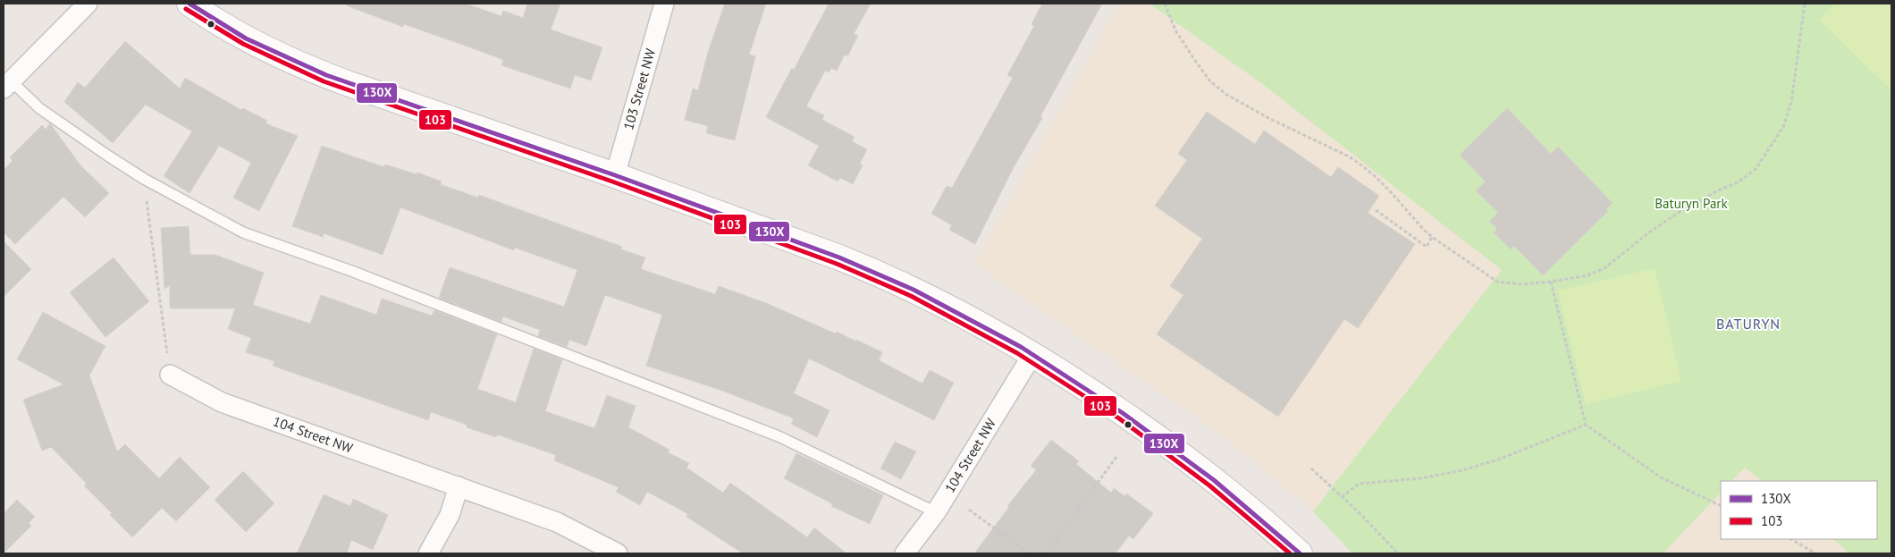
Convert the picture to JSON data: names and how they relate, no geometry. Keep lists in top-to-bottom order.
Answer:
{
  "streets": {
    "street": ["103 Street NW", "104 Street NW"]
  },
  "districts": ["BATURYN"],
  "parks": ["Baturyn Park"],
  "lines": ["transit line 130X", "transit line 103"],
  "legend": ["130X", "103"]
}
